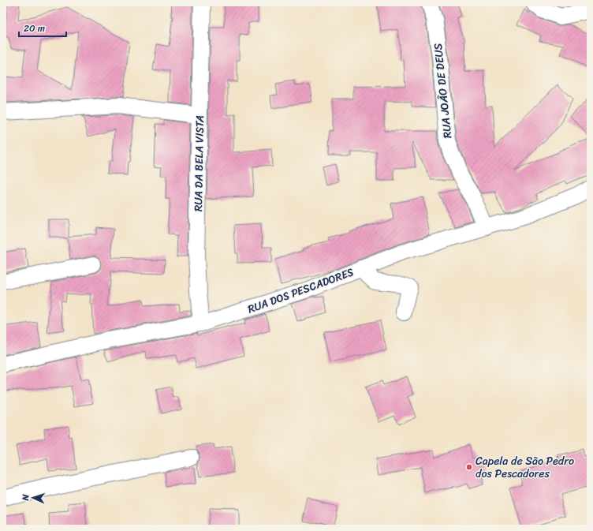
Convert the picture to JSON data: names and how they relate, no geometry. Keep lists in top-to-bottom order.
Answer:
{
  "streets": {
    "street": ["RUA JOÃO DE DEUS", "RUA DA BELA VISTA", "RUA DOS PESCADORES"]
  },
  "crossings": [
    ["RUA JOÃO DE DEUS", "RUA DOS PESCADORES"],
    ["RUA DA BELA VISTA", "RUA DOS PESCADORES"]
  ],
  "places": ["Capela de São Pedro dos Pescadores"],
  "scale_bar": "20 m",
  "north": "left"
}
